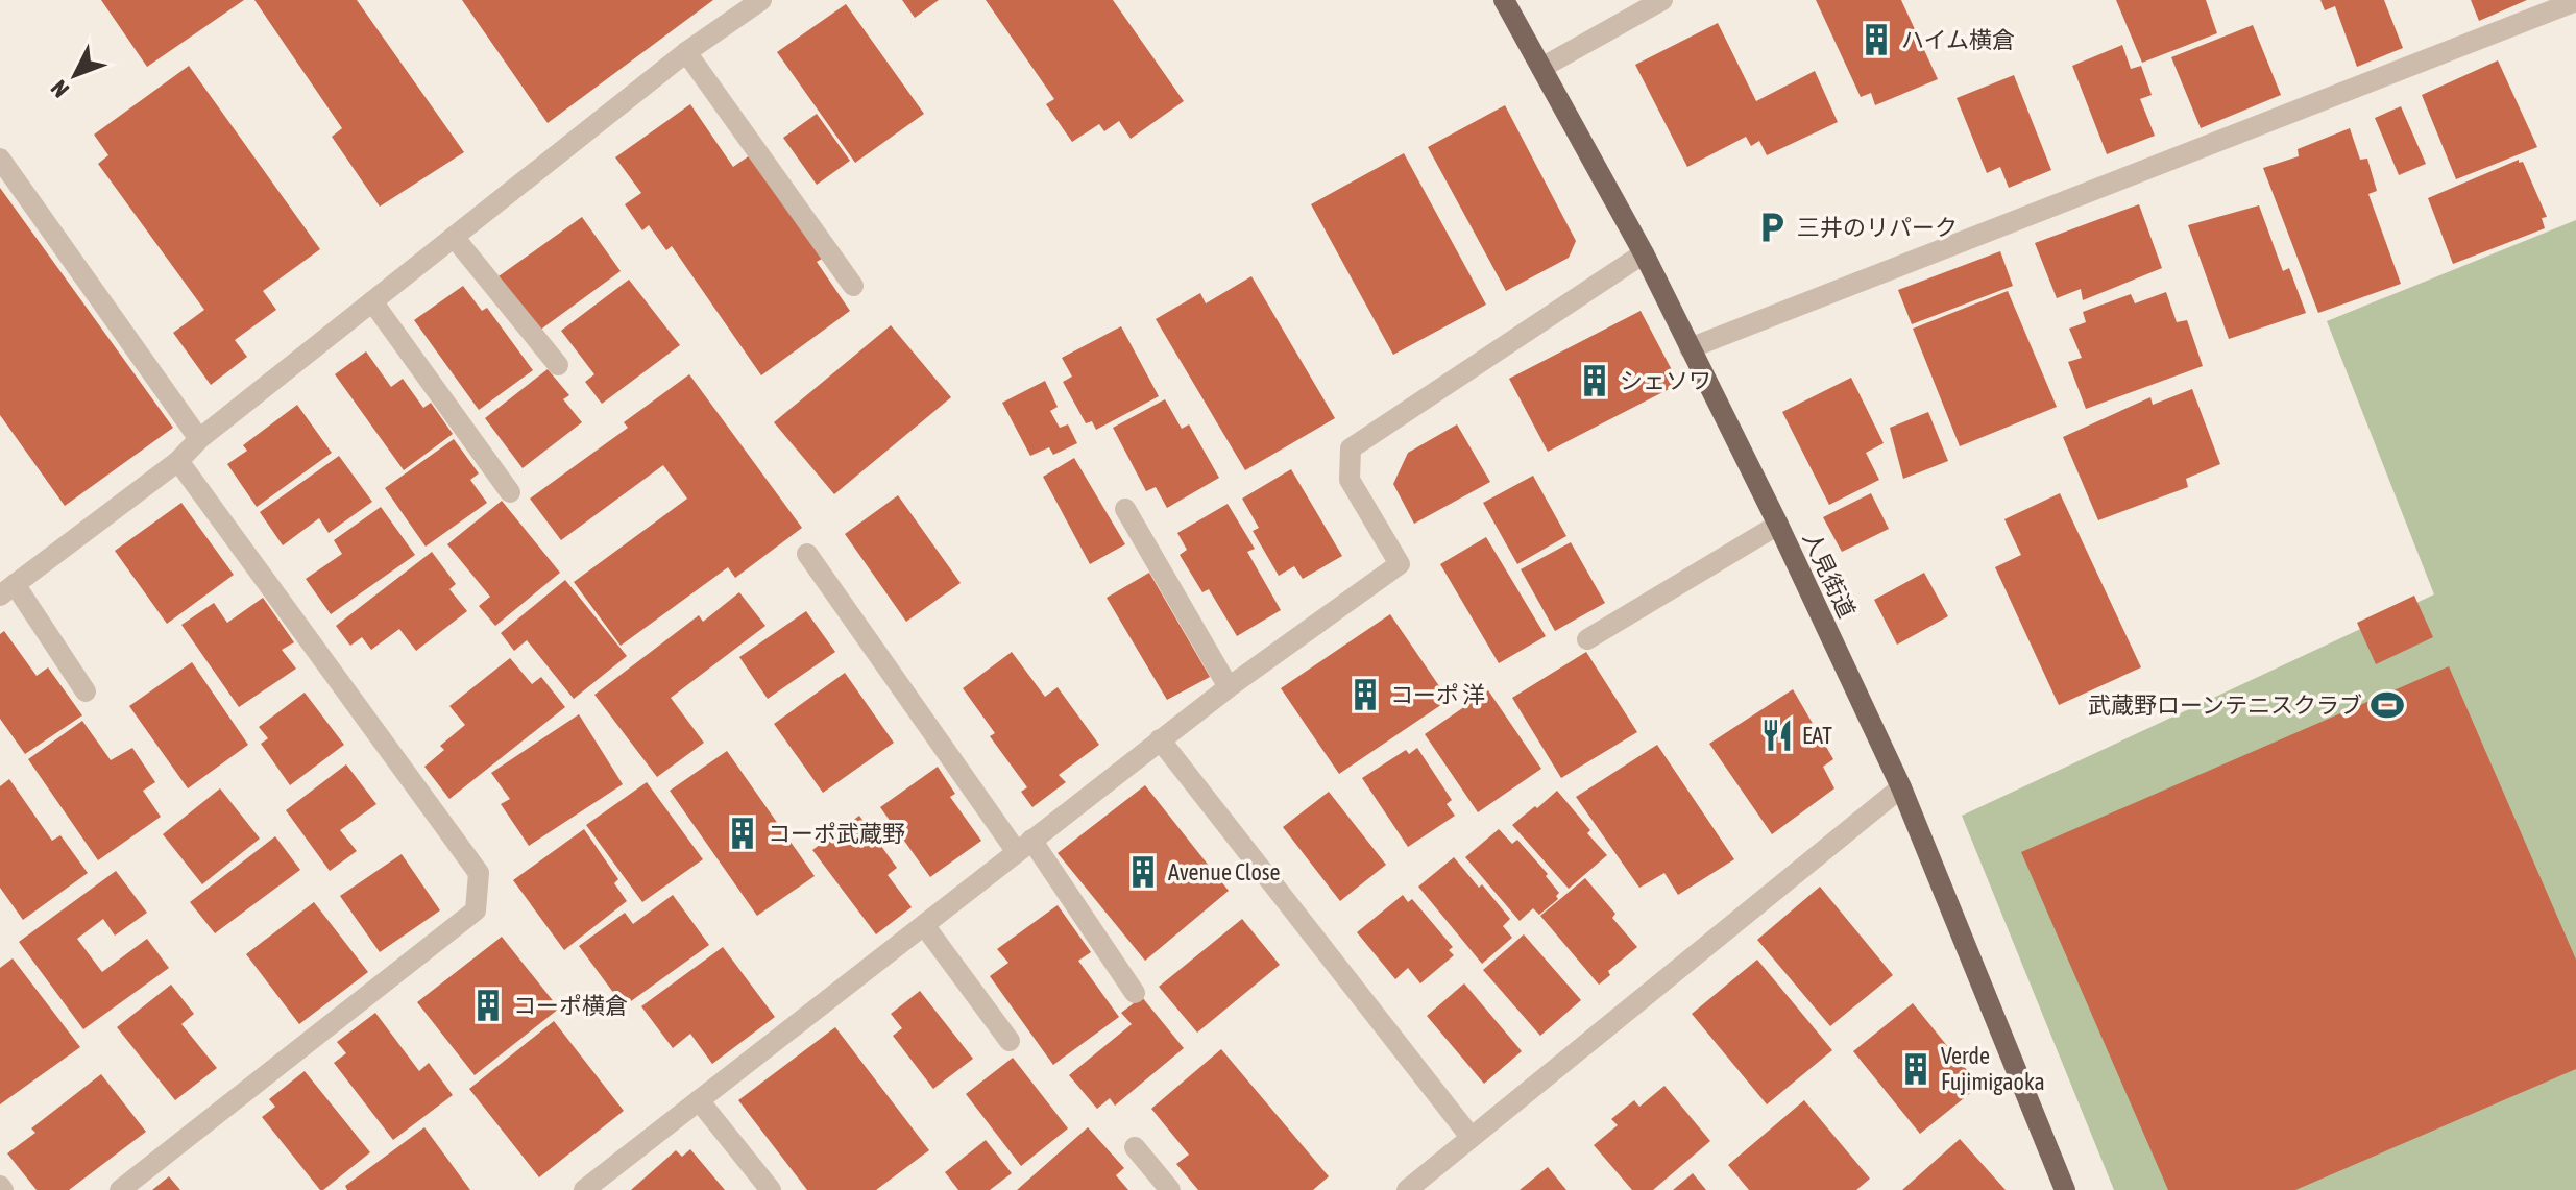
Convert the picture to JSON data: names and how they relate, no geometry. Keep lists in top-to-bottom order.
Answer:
{
  "streets": {
    "main road": ["人見街道"]
  },
  "places": {
    "building": [
      "ハイム横倉",
      "シェソワ",
      "コーポ 洋",
      "コーポ武蔵野",
      "Avenue Close",
      "コーポ横倉",
      "Verde Fujimigaoka"
    ],
    "parking": ["三井のリパーク"],
    "sports": ["武蔵野ローンテニスクラブ"],
    "restaurant": ["EAT"]
  },
  "north": "bottom left"
}
